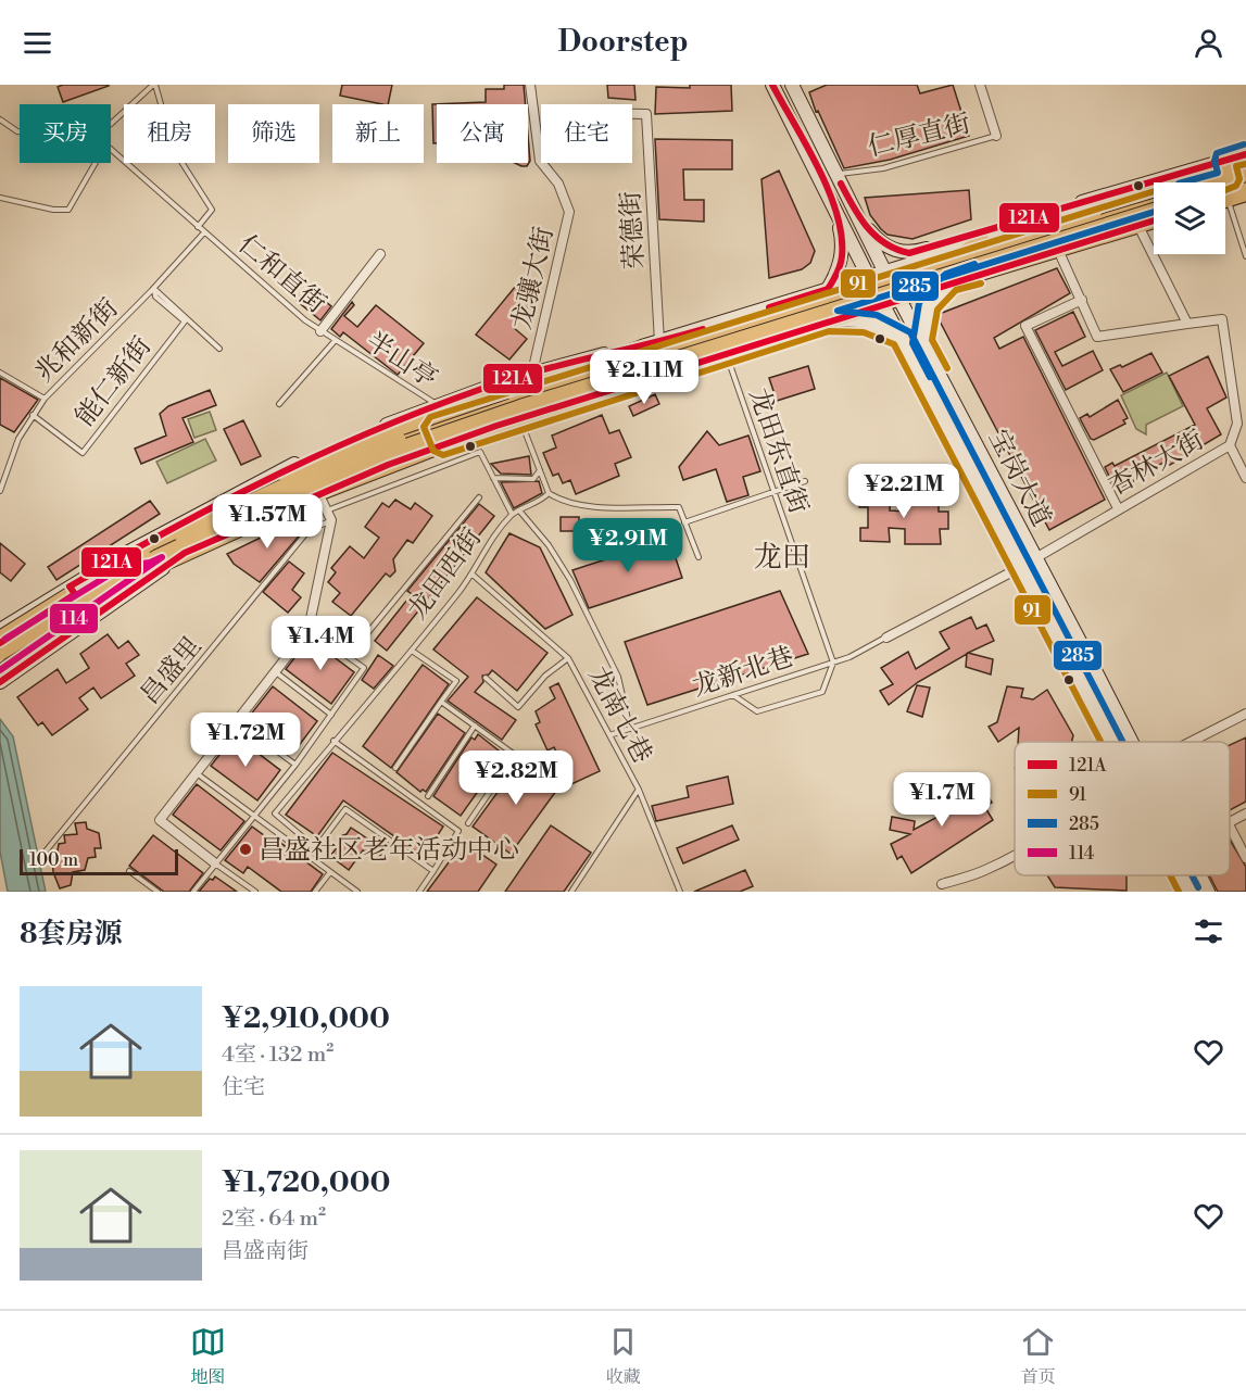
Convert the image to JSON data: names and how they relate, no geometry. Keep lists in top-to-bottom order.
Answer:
{
  "streets": {
    "main road": ["宝岗大道"],
    "street": [
      "仁厚直街",
      "荣德街",
      "龙骧大街",
      "杏林大街"
    ],
    "lane": [
      "仁和直街",
      "兆和新街",
      "半山亭",
      "能仁新街",
      "龙田东直街",
      "龙田西街",
      "昌盛里",
      "龙新北巷",
      "龙南七巷"
    ]
  },
  "crossings": [
    ["仁厚直街", "宝岗大道"],
    ["荣德街", "龙骧大街"],
    ["仁和直街", "兆和新街"],
    ["仁和直街", "半山亭"],
    ["兆和新街", "能仁新街"],
    ["龙田东直街", "龙新北巷"],
    ["杏林大街", "宝岗大道"],
    ["龙新北巷", "龙南七巷"]
  ],
  "districts": ["龙田"],
  "places": ["昌盛社区老年活动中心"],
  "lines": [
    "transit line 121A",
    "transit line 285",
    "transit line 91",
    "transit line 114"
  ],
  "legend": [
    "121A",
    "91",
    "285",
    "114"
  ],
  "scale_bar": "100 m",
  "page": {
    "header": "Doorstep",
    "chip": [
      "买房",
      "租房",
      "筛选",
      "新上",
      "公寓",
      "住宅"
    ],
    "price": [
      "¥2.11M",
      "¥2.21M",
      "¥1.57M",
      "¥2.91M",
      "¥1.4M",
      "¥1.72M",
      "¥2.82M",
      "¥1.7M"
    ],
    "scale": "100 m",
    "heading": "8套房源",
    "list": [
      {
        "name": "¥2,910,000",
        "note": "4室 · 132 m² · 住宅"
      },
      {
        "name": "¥1,720,000",
        "note": "2室 · 64 m² · 昌盛南街"
      }
    ],
    "tabs": ["地图", "收藏", "首页"]
  }
}
